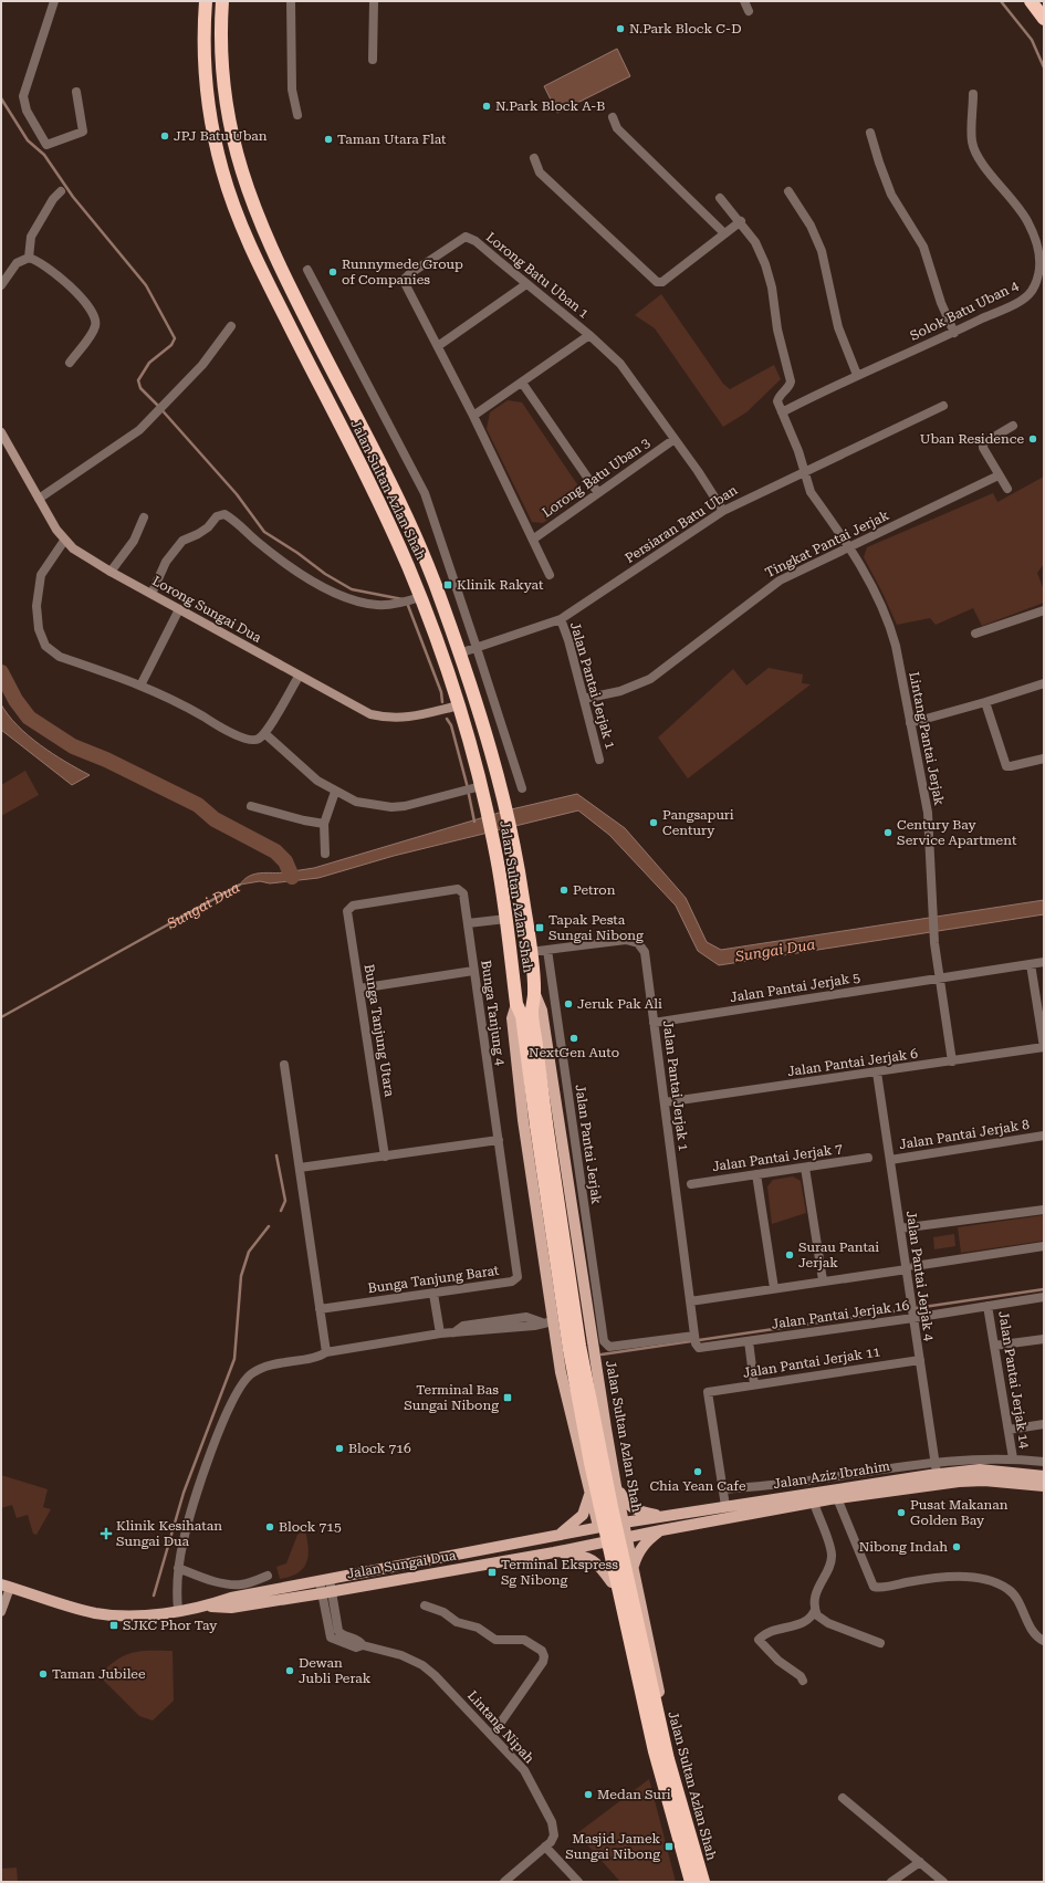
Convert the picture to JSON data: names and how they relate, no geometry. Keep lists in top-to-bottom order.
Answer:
{
  "streets": {
    "highway": ["Jalan Sultan Azlan Shah"],
    "main road": ["Jalan Aziz Ibrahim", "Jalan Sungai Dua"],
    "street": [
      "Lorong Batu Uban 1",
      "Solok Batu Uban 4",
      "Lorong Batu Uban 3",
      "Persiaran Batu Uban",
      "Tingkat Pantai Jerjak",
      "Lorong Sungai Dua",
      "Jalan Pantai Jerjak 1",
      "Lintang Pantai Jerjak",
      "Jalan Pantai Jerjak 5",
      "Bunga Tanjung 4",
      "Bunga Tanjung Utara",
      "Jalan Pantai Jerjak 6",
      "Jalan Pantai Jerjak 8",
      "Jalan Pantai Jerjak",
      "Jalan Pantai Jerjak 7",
      "Jalan Pantai Jerjak 4",
      "Bunga Tanjung Barat",
      "Jalan Pantai Jerjak 16",
      "Jalan Pantai Jerjak 11",
      "Jalan Pantai Jerjak 14",
      "Lintang Nipah"
    ]
  },
  "crossings": [
    ["Lorong Batu Uban 1", "Lorong Batu Uban 3"],
    ["Lorong Batu Uban 1", "Persiaran Batu Uban"],
    ["Solok Batu Uban 4", "Lintang Pantai Jerjak"],
    ["Jalan Sultan Azlan Shah", "Persiaran Batu Uban"],
    ["Jalan Sultan Azlan Shah", "Lorong Sungai Dua"],
    ["Jalan Sultan Azlan Shah", "Jalan Pantai Jerjak 1"],
    ["Jalan Sultan Azlan Shah", "Jalan Aziz Ibrahim"],
    ["Jalan Sultan Azlan Shah", "Jalan Sungai Dua"],
    ["Persiaran Batu Uban", "Jalan Pantai Jerjak 1"],
    ["Persiaran Batu Uban", "Lintang Pantai Jerjak"],
    ["Tingkat Pantai Jerjak", "Jalan Pantai Jerjak 1"],
    ["Tingkat Pantai Jerjak", "Lintang Pantai Jerjak"],
    ["Jalan Pantai Jerjak 1", "Jalan Pantai Jerjak 5"],
    ["Jalan Pantai Jerjak 1", "Jalan Pantai Jerjak 6"],
    ["Jalan Pantai Jerjak 1", "Jalan Pantai Jerjak"],
    ["Jalan Pantai Jerjak 1", "Jalan Pantai Jerjak 16"],
    ["Lintang Pantai Jerjak", "Jalan Pantai Jerjak 5"],
    ["Lintang Pantai Jerjak", "Jalan Pantai Jerjak 6"],
    ["Bunga Tanjung 4", "Bunga Tanjung Utara"],
    ["Bunga Tanjung 4", "Bunga Tanjung Barat"],
    ["Jalan Pantai Jerjak 6", "Jalan Pantai Jerjak 4"],
    ["Jalan Pantai Jerjak 8", "Jalan Pantai Jerjak 4"],
    ["Jalan Pantai Jerjak", "Jalan Pantai Jerjak 16"],
    ["Jalan Pantai Jerjak 4", "Jalan Pantai Jerjak 16"],
    ["Jalan Pantai Jerjak 4", "Jalan Pantai Jerjak 11"],
    ["Jalan Pantai Jerjak 4", "Jalan Aziz Ibrahim"],
    ["Jalan Pantai Jerjak 16", "Jalan Pantai Jerjak 14"],
    ["Jalan Aziz Ibrahim", "Jalan Sungai Dua"],
    ["Jalan Sungai Dua", "Lintang Nipah"]
  ],
  "water": ["Sungai Dua"],
  "places": {
    "other": [
      "N.Park Block C-D",
      "N.Park Block A-B",
      "JPJ Batu Uban",
      "Taman Utara Flat",
      "Runnymede Group of Companies",
      "Uban Residence",
      "Pangsapuri Century",
      "Century Bay Service Apartment",
      "Petron",
      "Jeruk Pak Ali",
      "NextGen Auto",
      "Surau Pantai Jerjak",
      "Block 716",
      "Chia Yean Cafe",
      "Pusat Makanan Golden Bay",
      "Block 715",
      "Nibong Indah",
      "Dewan Jubli Perak",
      "Taman Jubilee",
      "Medan Suri"
    ],
    "transit": [
      "Klinik Rakyat",
      "Tapak Pesta Sungai Nibong",
      "Terminal Bas Sungai Nibong",
      "Terminal Ekspress Sg Nibong",
      "SJKC Phor Tay",
      "Masjid Jamek Sungai Nibong"
    ],
    "health": ["Klinik Kesihatan Sungai Dua"]
  }
}
